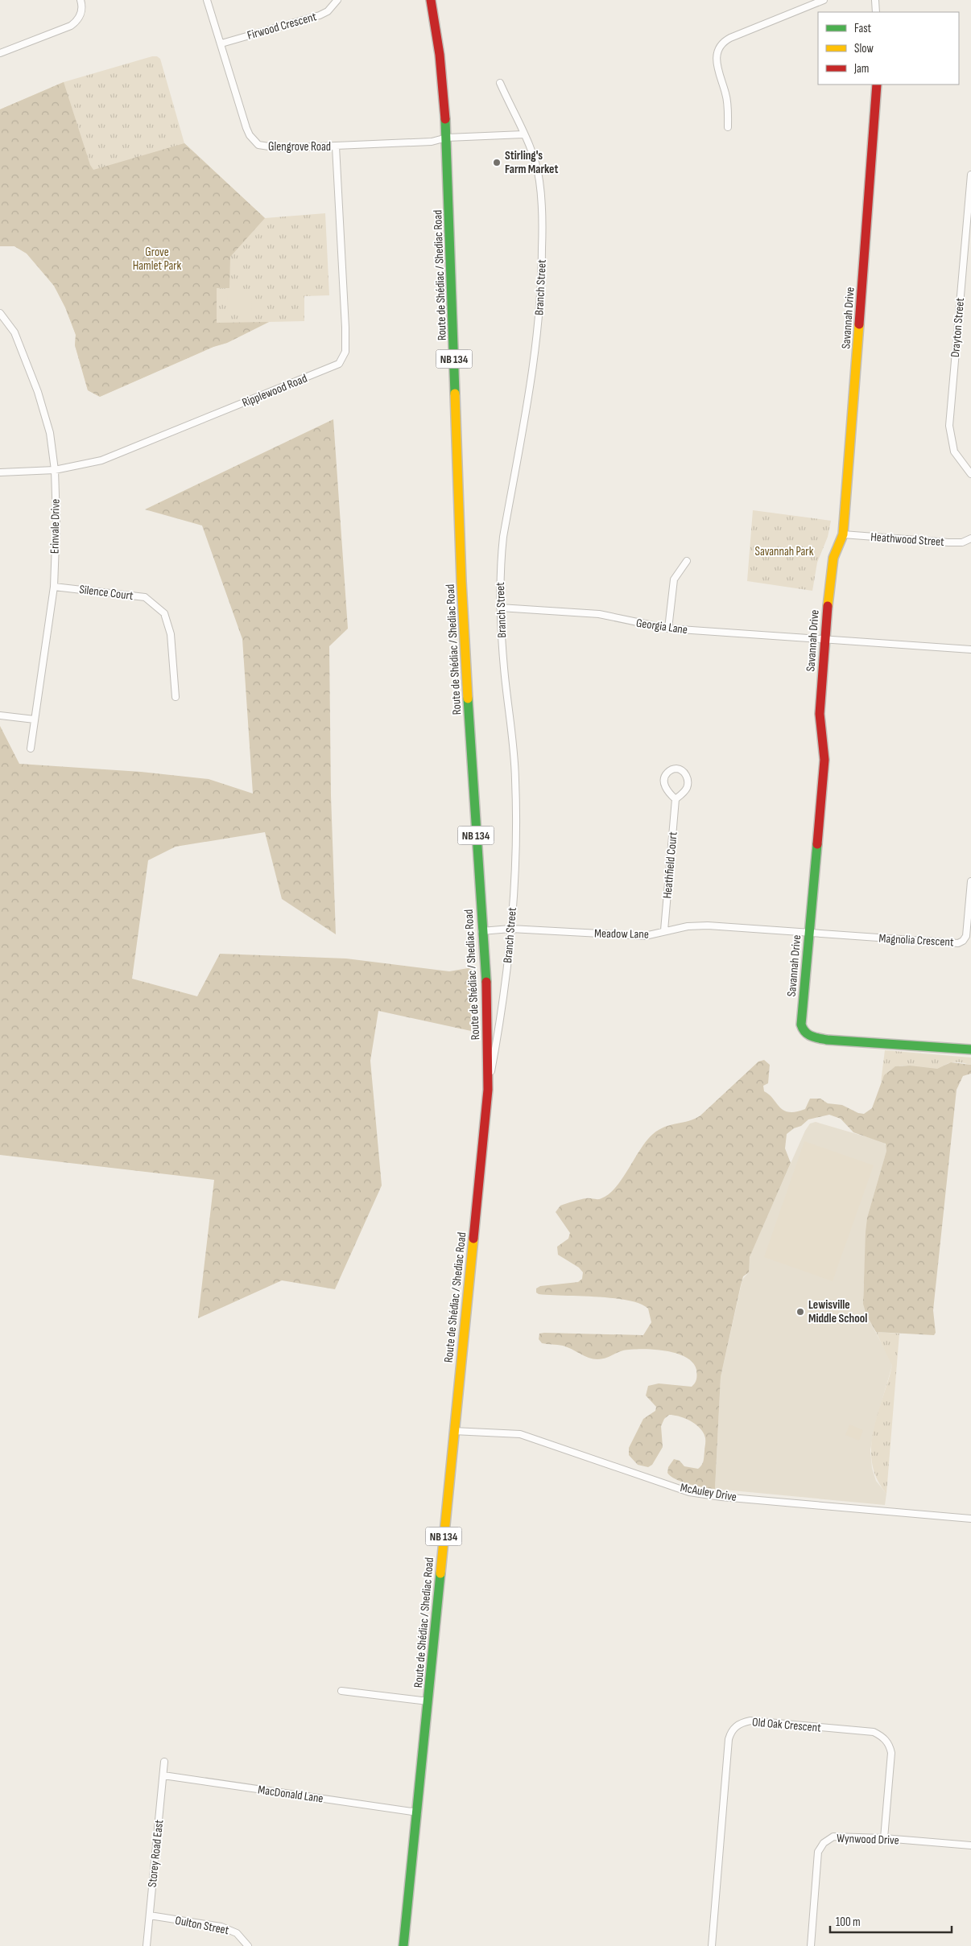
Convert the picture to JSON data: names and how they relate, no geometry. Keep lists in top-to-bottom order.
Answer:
{
  "streets": {
    "main road": ["Route de Shédiac / Shediac Road", "Savannah Drive", "NB 134"],
    "street": [
      "Firwood Crescent",
      "Glengrove Road",
      "Branch Street",
      "Drayton Street",
      "Ripplewood Road",
      "Erinvale Drive",
      "Heathwood Street",
      "Silence Court",
      "Georgia Lane",
      "Heathfield Court",
      "Meadow Lane",
      "Magnolia Crescent",
      "McAuley Drive",
      "Old Oak Crescent",
      "MacDonald Lane",
      "Wynwood Drive",
      "Storey Road East",
      "Oulton Street"
    ]
  },
  "crossings": [
    ["Firwood Crescent", "Glengrove Road"],
    ["Glengrove Road", "Route de Shédiac / Shediac Road"],
    ["Glengrove Road", "Ripplewood Road"],
    ["Route de Shédiac / Shediac Road", "Branch Street"],
    ["Route de Shédiac / Shediac Road", "Meadow Lane"],
    ["Route de Shédiac / Shediac Road", "McAuley Drive"],
    ["Route de Shédiac / Shediac Road", "MacDonald Lane"],
    ["Branch Street", "Georgia Lane"],
    ["Branch Street", "Meadow Lane"],
    ["Savannah Drive", "Heathwood Street"],
    ["Savannah Drive", "Georgia Lane"],
    ["Savannah Drive", "Meadow Lane"],
    ["Savannah Drive", "Magnolia Crescent"],
    ["Ripplewood Road", "Erinvale Drive"],
    ["Erinvale Drive", "Silence Court"],
    ["Heathfield Court", "Meadow Lane"],
    ["Meadow Lane", "Magnolia Crescent"],
    ["Old Oak Crescent", "Wynwood Drive"],
    ["MacDonald Lane", "Storey Road East"],
    ["Storey Road East", "Oulton Street"]
  ],
  "parks": ["Grove Hamlet Park", "Savannah Park"],
  "places": ["Stirling's Farm Market", "Lewisville Middle School"],
  "legend": ["Fast", "Slow", "Jam"],
  "scale_bar": "100 m"
}
